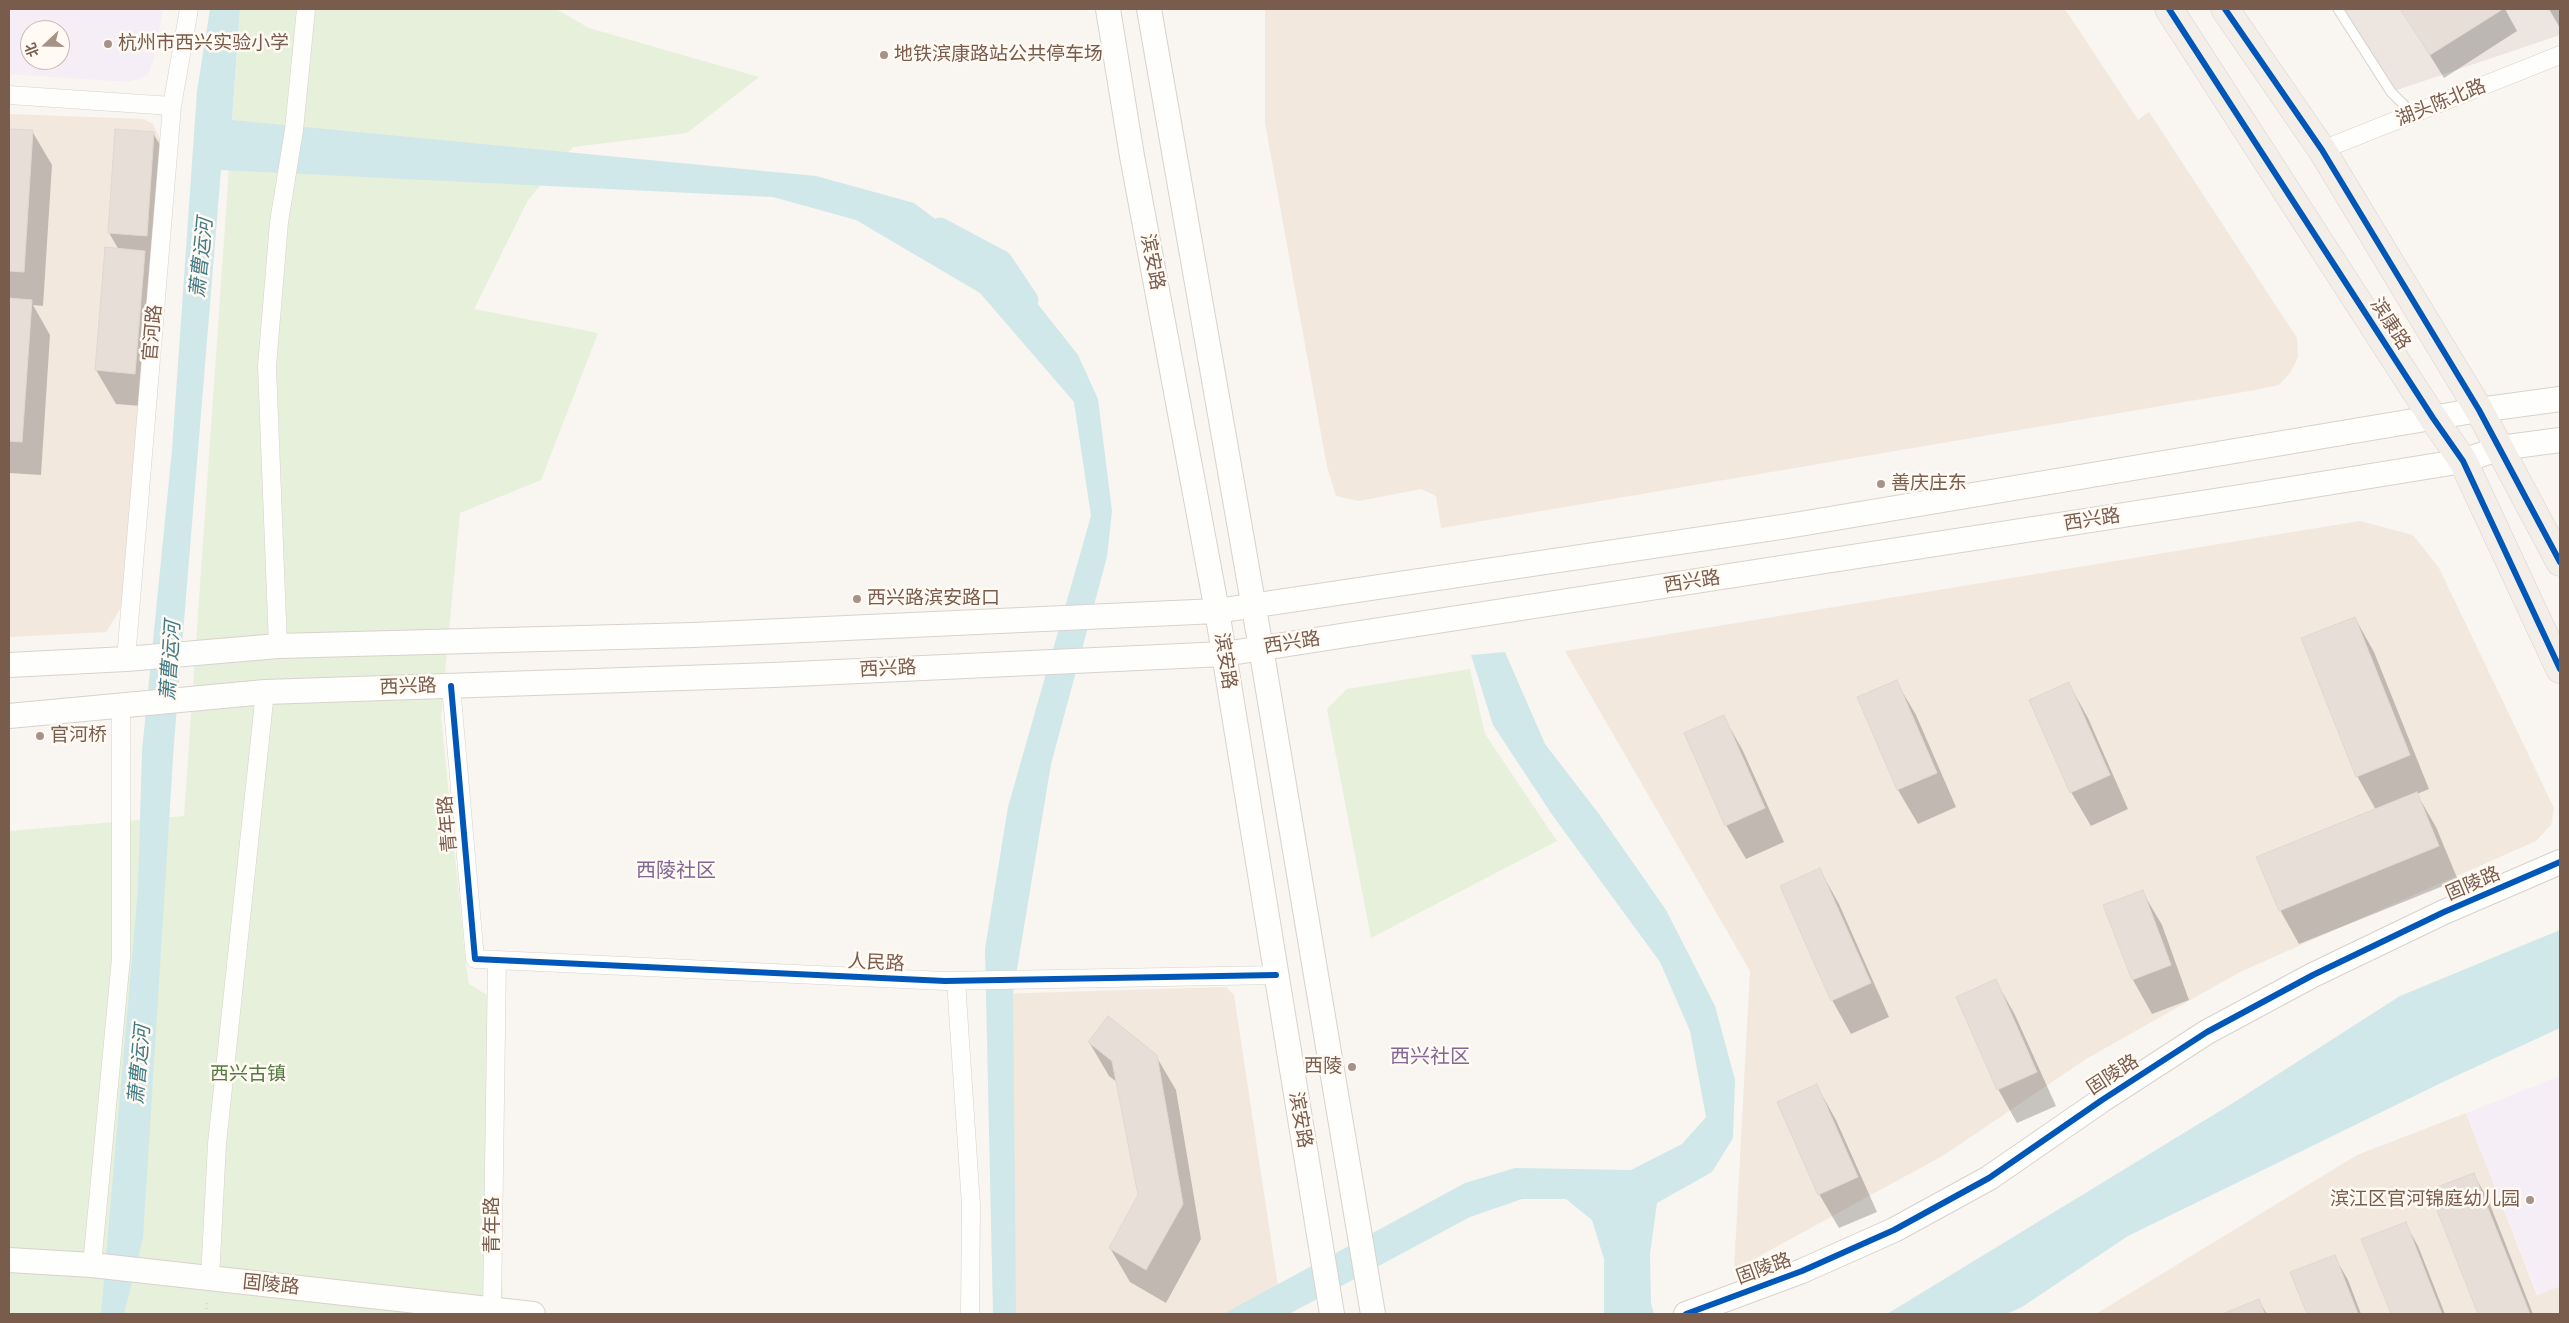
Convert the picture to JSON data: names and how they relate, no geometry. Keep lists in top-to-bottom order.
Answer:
{
  "streets": {
    "main road": [
      "滨安路",
      "滨康路",
      "西兴路",
      "固陵路"
    ],
    "street": [
      "湖头陈北路",
      "官河路",
      "青年路",
      "人民路"
    ]
  },
  "crossings": [
    ["湖头陈北路", "滨康路"],
    ["滨安路", "西兴路"],
    ["滨安路", "人民路"],
    ["滨康路", "西兴路"],
    ["西兴路", "青年路"],
    ["青年路", "固陵路"],
    ["青年路", "人民路"]
  ],
  "districts": ["西陵社区", "西兴社区"],
  "water": ["萧曹运河"],
  "parks": ["西兴古镇"],
  "places": [
    "杭州市西兴实验小学",
    "地铁滨康路站公共停车场",
    "善庆庄东",
    "西兴路滨安路口",
    "官河桥",
    "西陵",
    "滨江区官河锦庭幼儿园"
  ],
  "north": "left"
}
